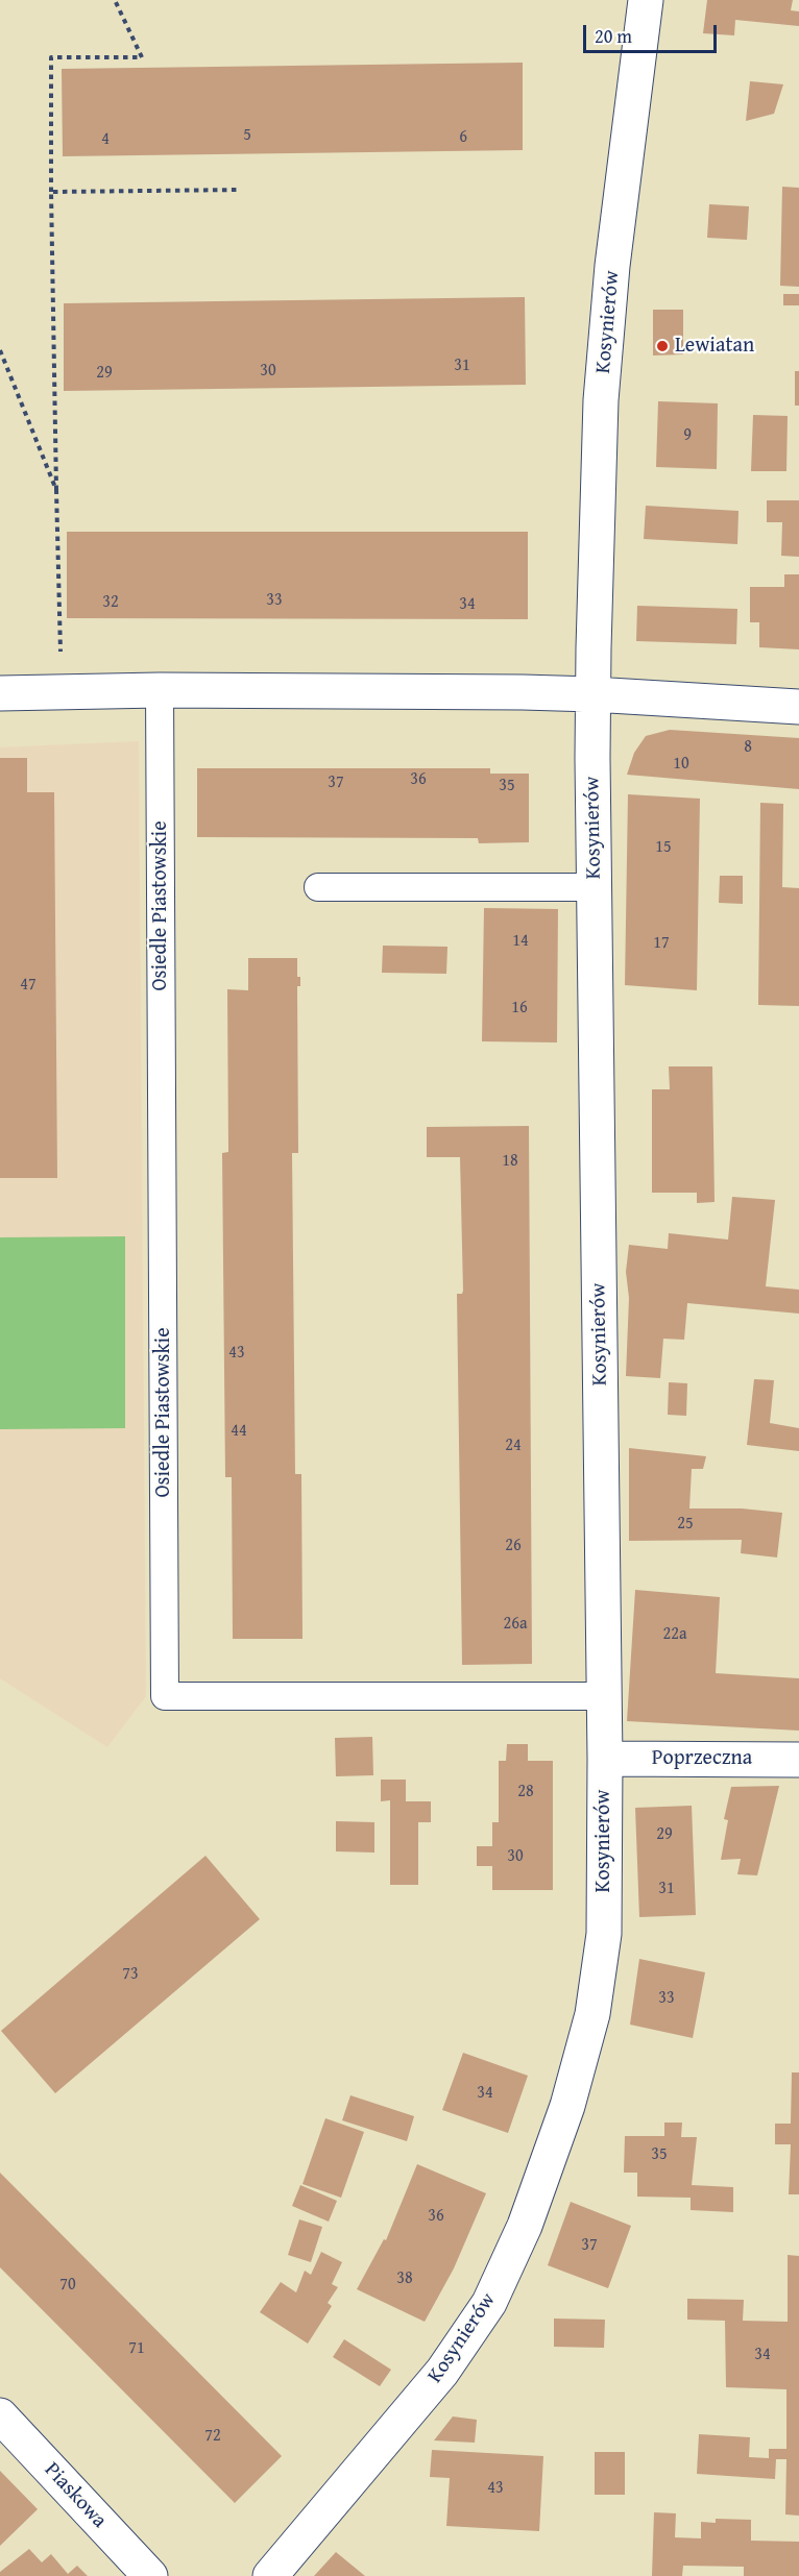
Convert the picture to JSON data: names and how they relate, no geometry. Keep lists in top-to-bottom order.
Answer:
{
  "streets": {
    "street": ["Kosynierów", "Poprzeczna", "Piaskowa"],
    "lane": ["Osiedle Piastowskie"]
  },
  "crossings": [
    ["Kosynierów", "Osiedle Piastowskie"],
    ["Kosynierów", "Poprzeczna"]
  ],
  "places": ["Lewiatan"],
  "house_numbers": [
    "5",
    "6",
    "4",
    "31",
    "30",
    "29",
    "9",
    "33",
    "32",
    "34",
    "8",
    "10",
    "36",
    "37",
    "35",
    "15",
    "14",
    "17",
    "47",
    "16",
    "18",
    "43",
    "44",
    "24",
    "25",
    "26",
    "26a",
    "22a",
    "28",
    "29",
    "30",
    "31",
    "73",
    "33",
    "34",
    "35",
    "36",
    "37",
    "38",
    "70",
    "71",
    "34",
    "72",
    "43"
  ],
  "scale_bar": "20 m"
}
